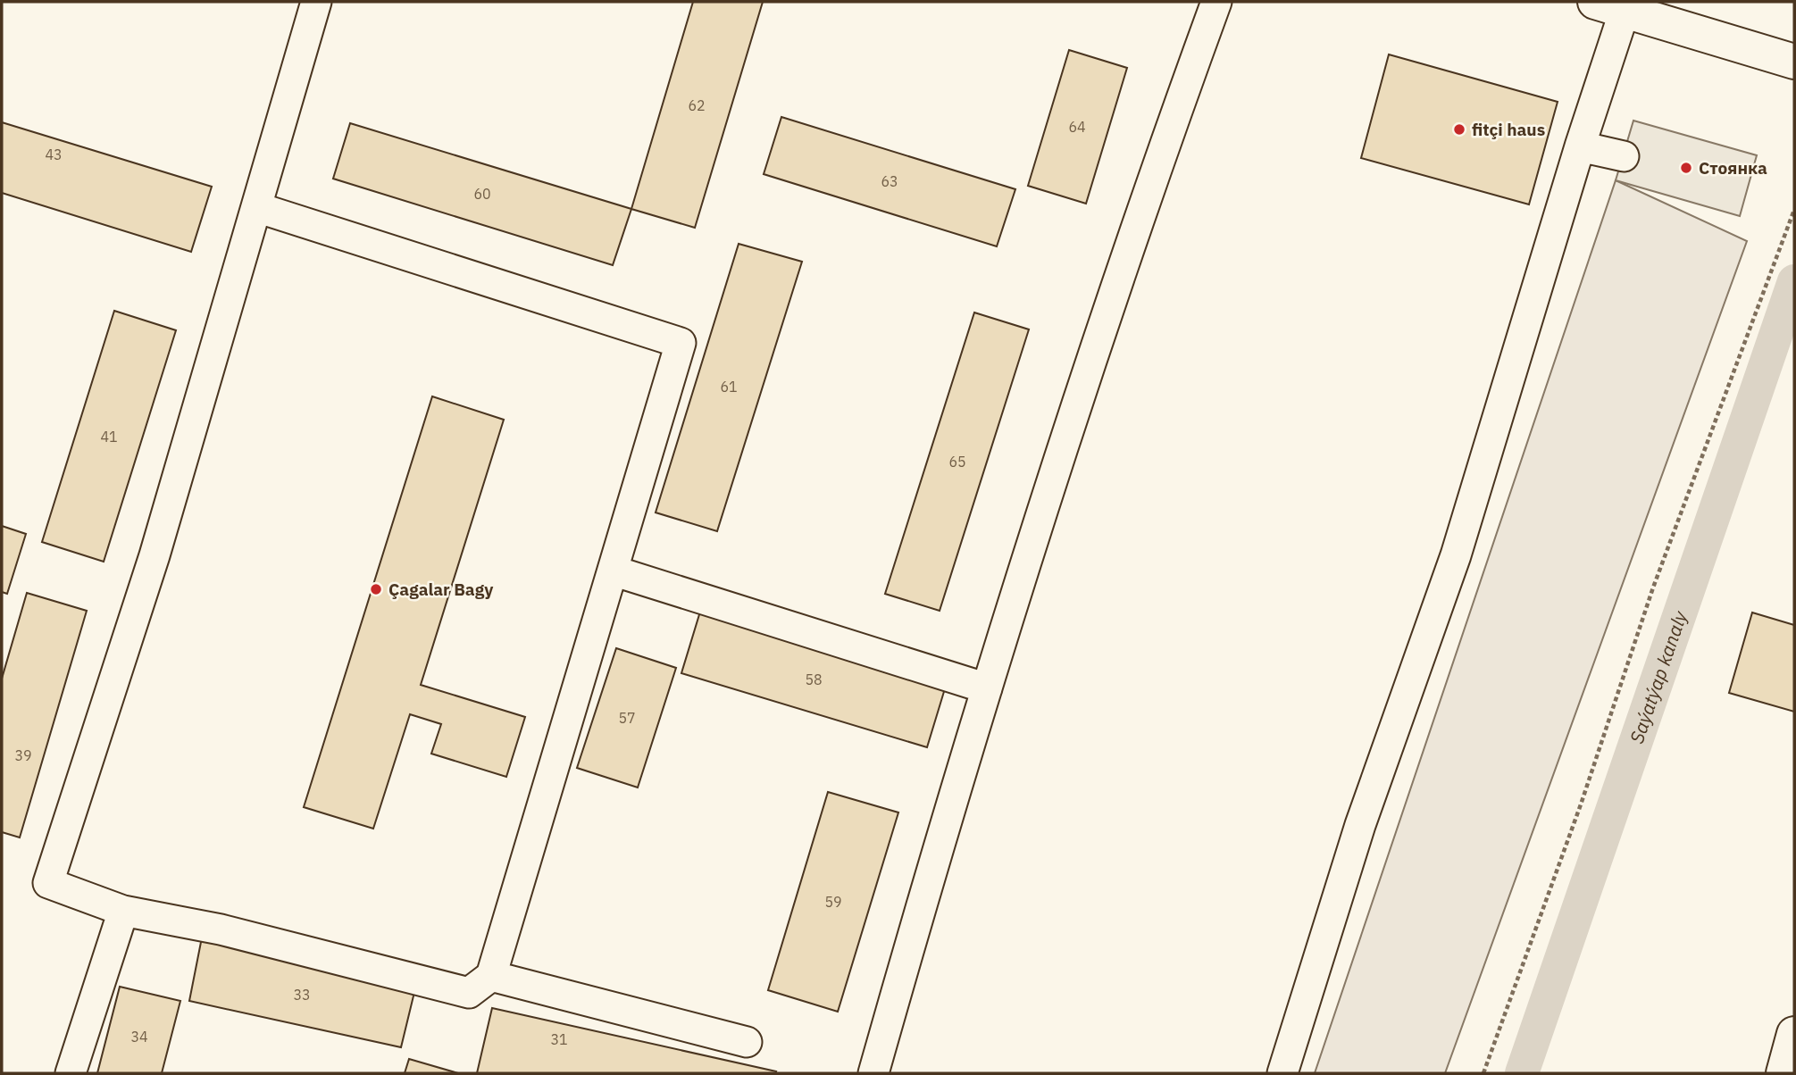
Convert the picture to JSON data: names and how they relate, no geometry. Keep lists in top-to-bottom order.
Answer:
{
  "water": ["Saýatýap kanaly"],
  "places": ["fitçi haus", "Стоянка", "Çagalar Bagy"],
  "house_numbers": [
    "62",
    "64",
    "43",
    "63",
    "60",
    "61",
    "41",
    "65",
    "58",
    "57",
    "39",
    "59",
    "33",
    "34",
    "31"
  ]
}
